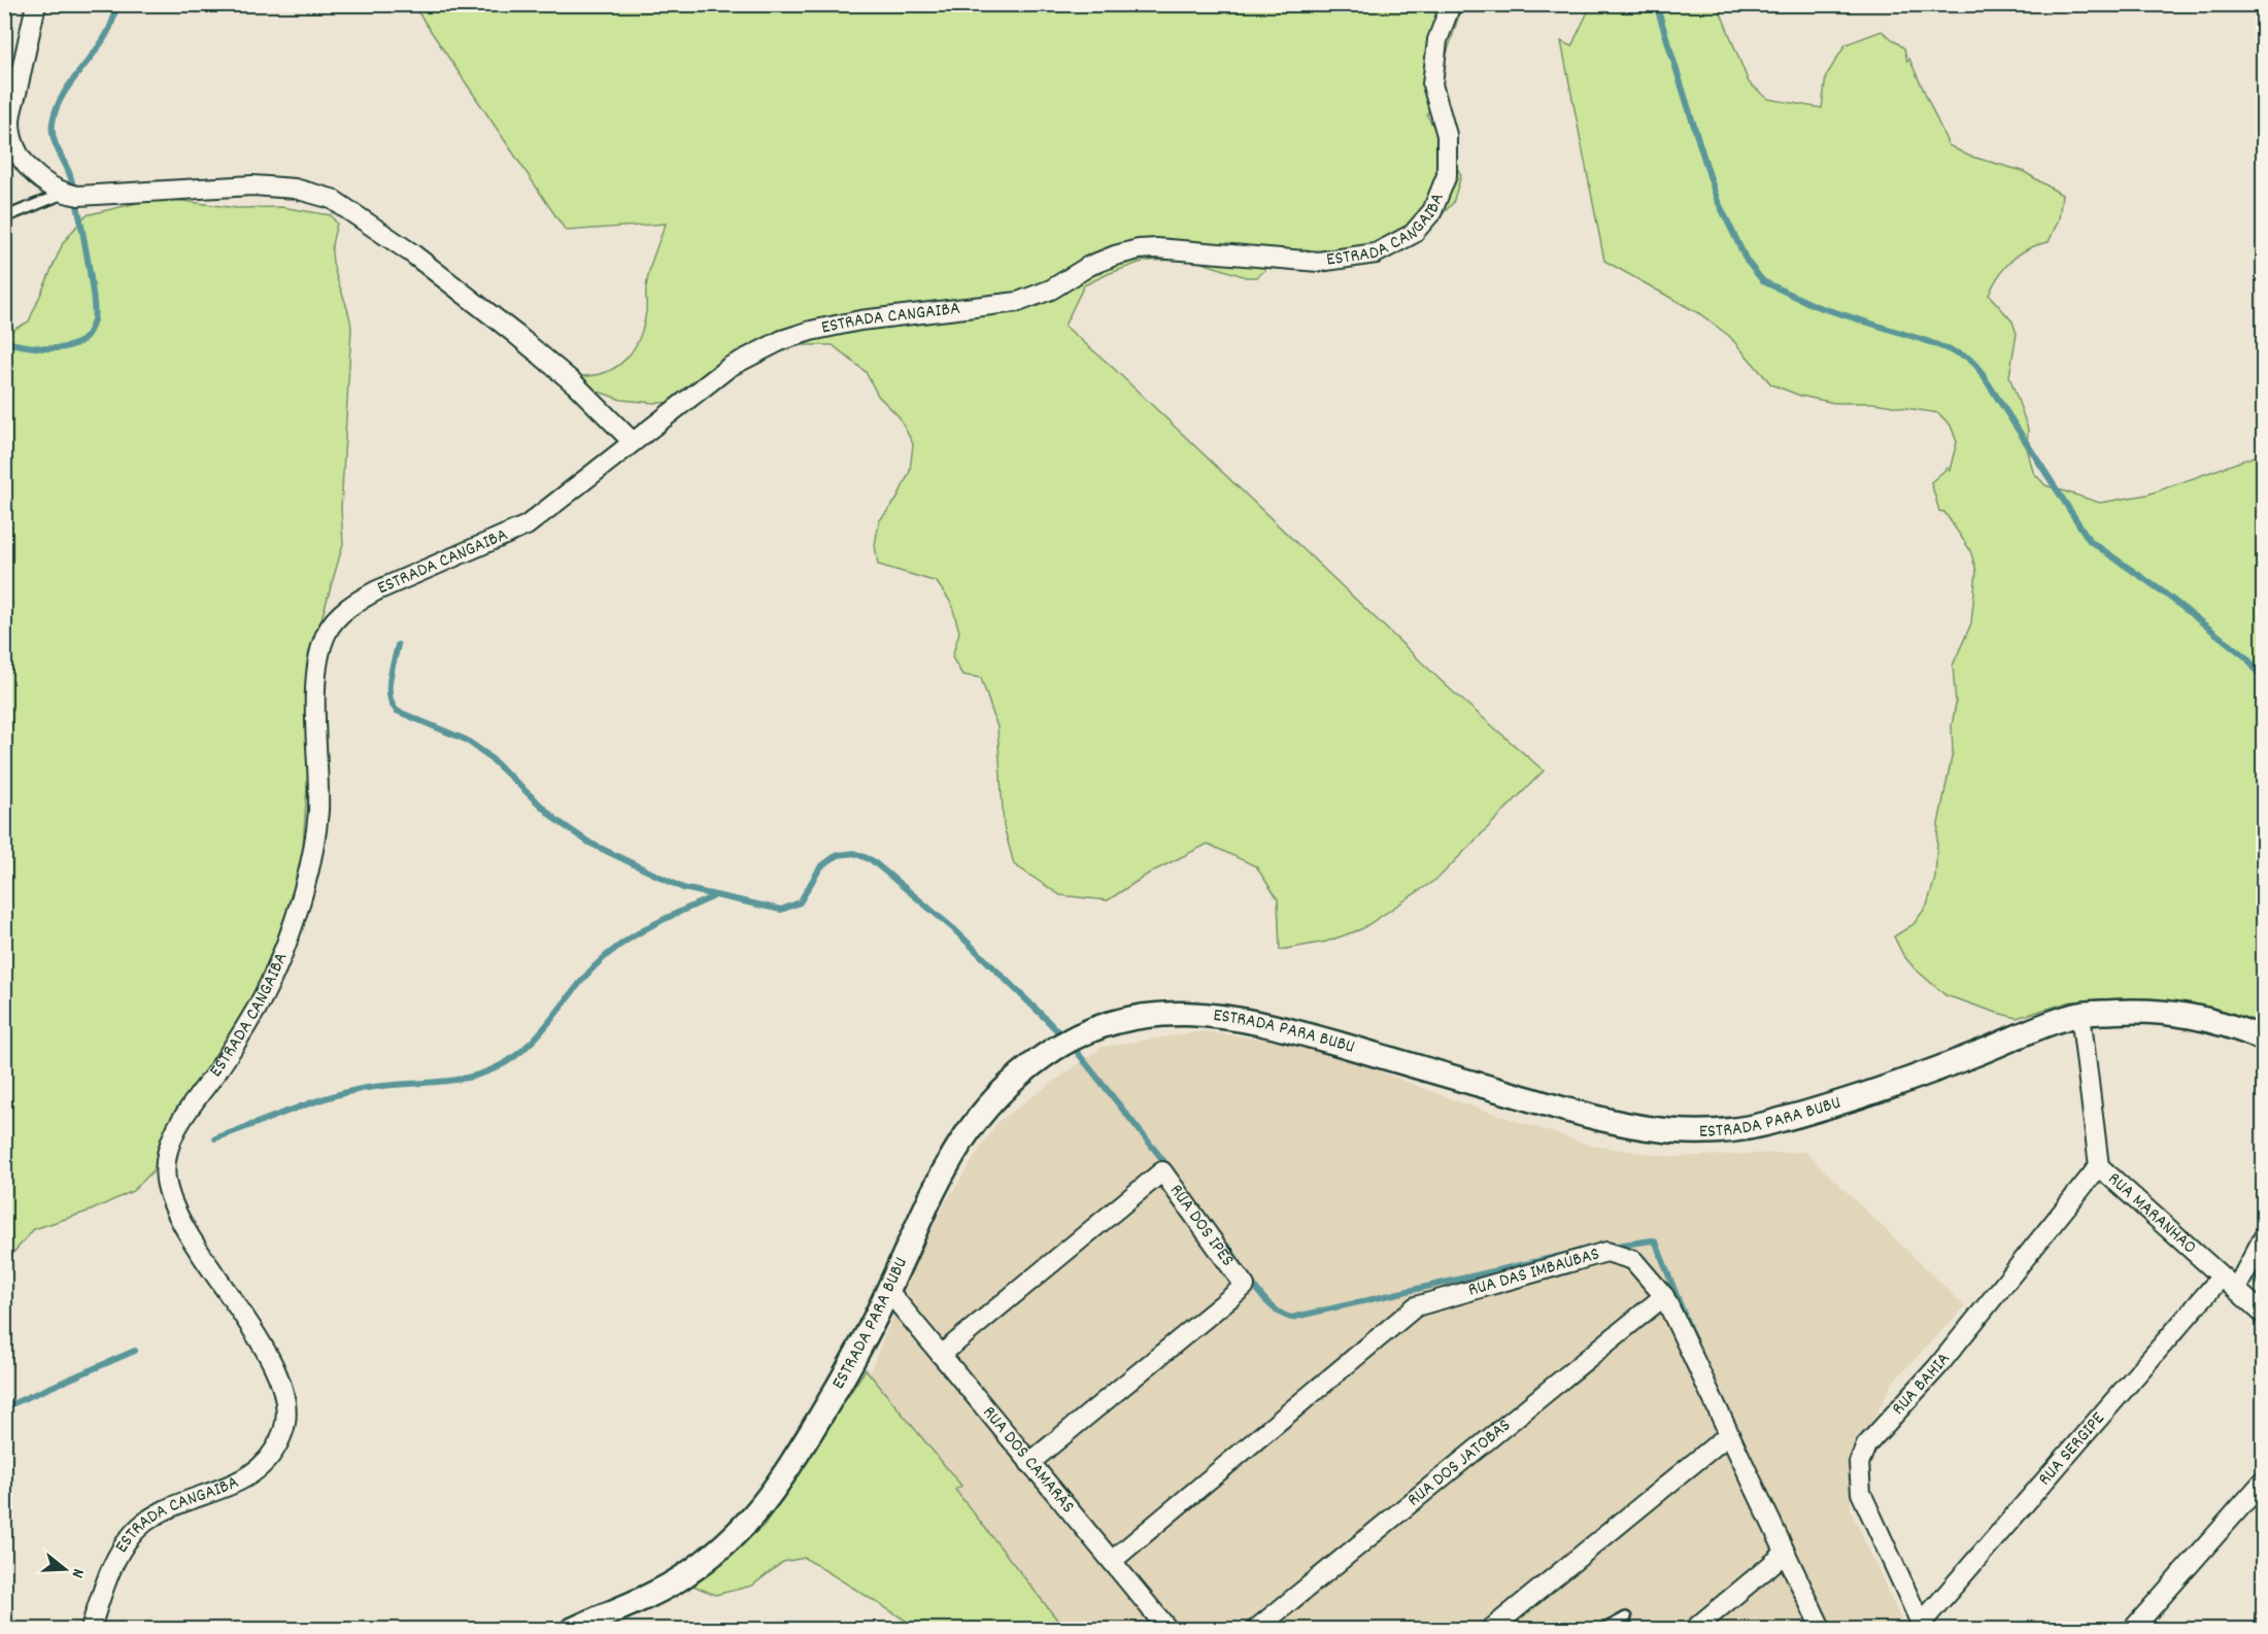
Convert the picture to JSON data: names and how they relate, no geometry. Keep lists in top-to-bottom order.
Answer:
{
  "streets": {
    "street": [
      "ESTRADA CANGAIBA",
      "ESTRADA PARA BUBU",
      "RUA MARANHÃO",
      "RUA DOS IPÊS",
      "RUA DAS IMBAÚBAS",
      "RUA BAHIA",
      "RUA SERGIPE",
      "RUA DOS CAMARÁS",
      "RUA DOS JATOBÁS"
    ]
  },
  "crossings": [
    ["ESTRADA PARA BUBU", "RUA MARANHÃO"],
    ["ESTRADA PARA BUBU", "RUA DOS CAMARÁS"],
    ["RUA MARANHÃO", "RUA BAHIA"],
    ["RUA MARANHÃO", "RUA SERGIPE"],
    ["RUA DOS IPÊS", "RUA DOS CAMARÁS"],
    ["RUA DAS IMBAÚBAS", "RUA DOS CAMARÁS"],
    ["RUA DAS IMBAÚBAS", "RUA DOS JATOBÁS"],
    ["RUA BAHIA", "RUA SERGIPE"]
  ],
  "north": "right"
}
